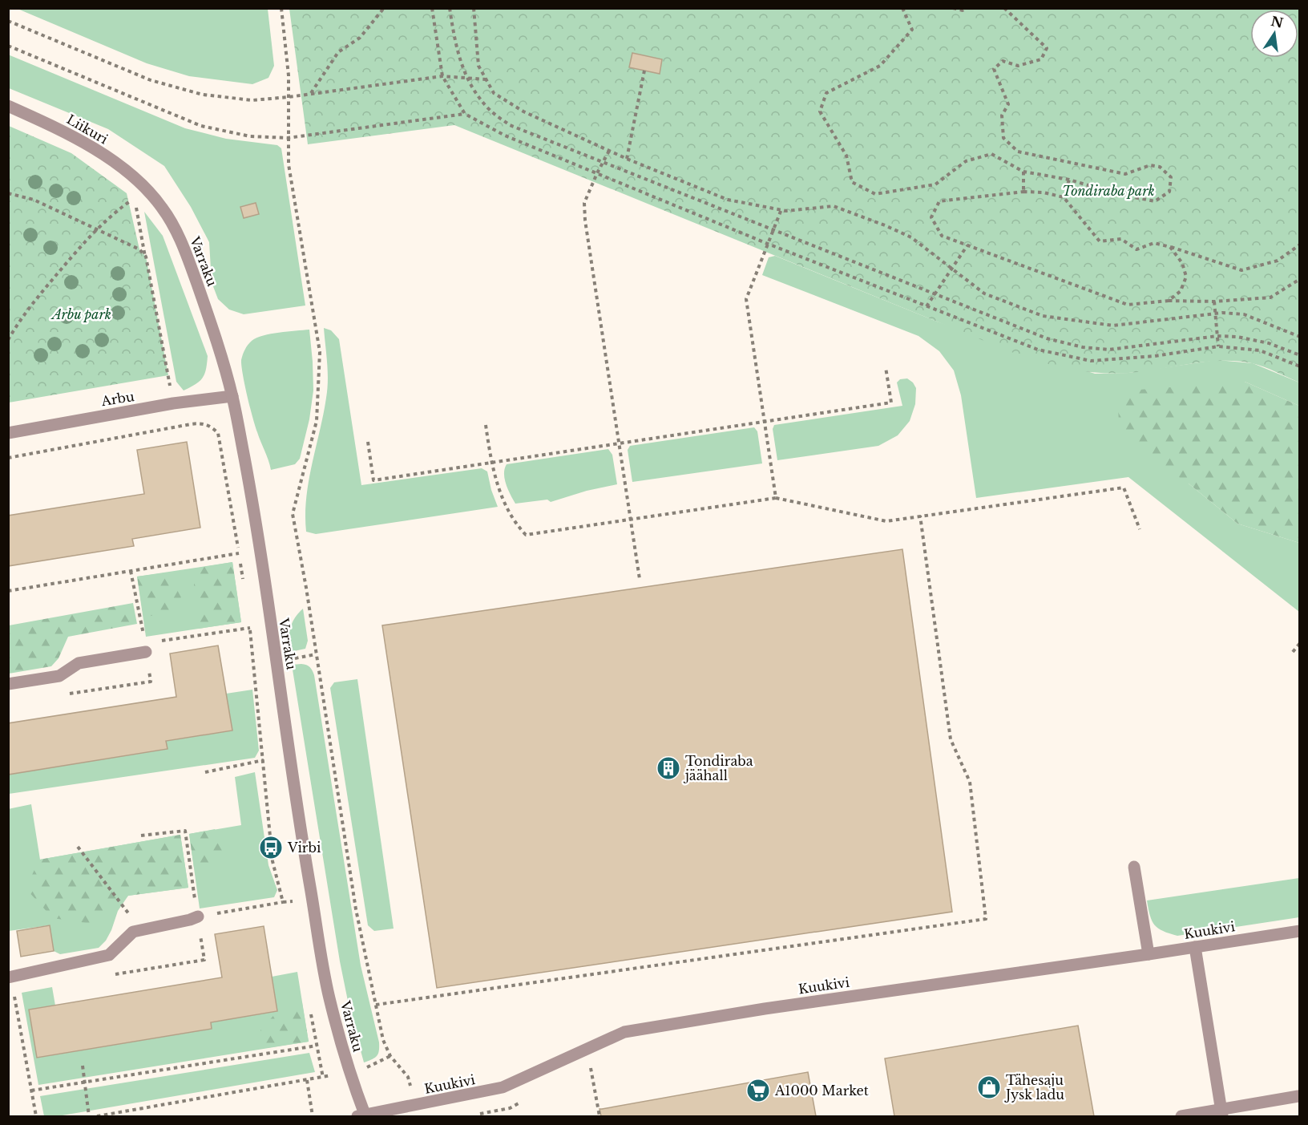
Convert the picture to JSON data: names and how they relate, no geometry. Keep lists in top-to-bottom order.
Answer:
{
  "streets": {
    "street": [
      "Liikuri",
      "Varraku",
      "Arbu",
      "Kuukivi"
    ]
  },
  "crossings": [
    ["Liikuri", "Varraku"],
    ["Varraku", "Arbu"],
    ["Varraku", "Kuukivi"]
  ],
  "parks": ["Tondiraba park", "Arbu park"],
  "places": {
    "building": ["Tondiraba jäähall"],
    "bus stop": ["Virbi"],
    "shop": ["Tähesaju Jysk ladu"],
    "supermarket": ["A1000 Market"]
  },
  "north": "top"
}
